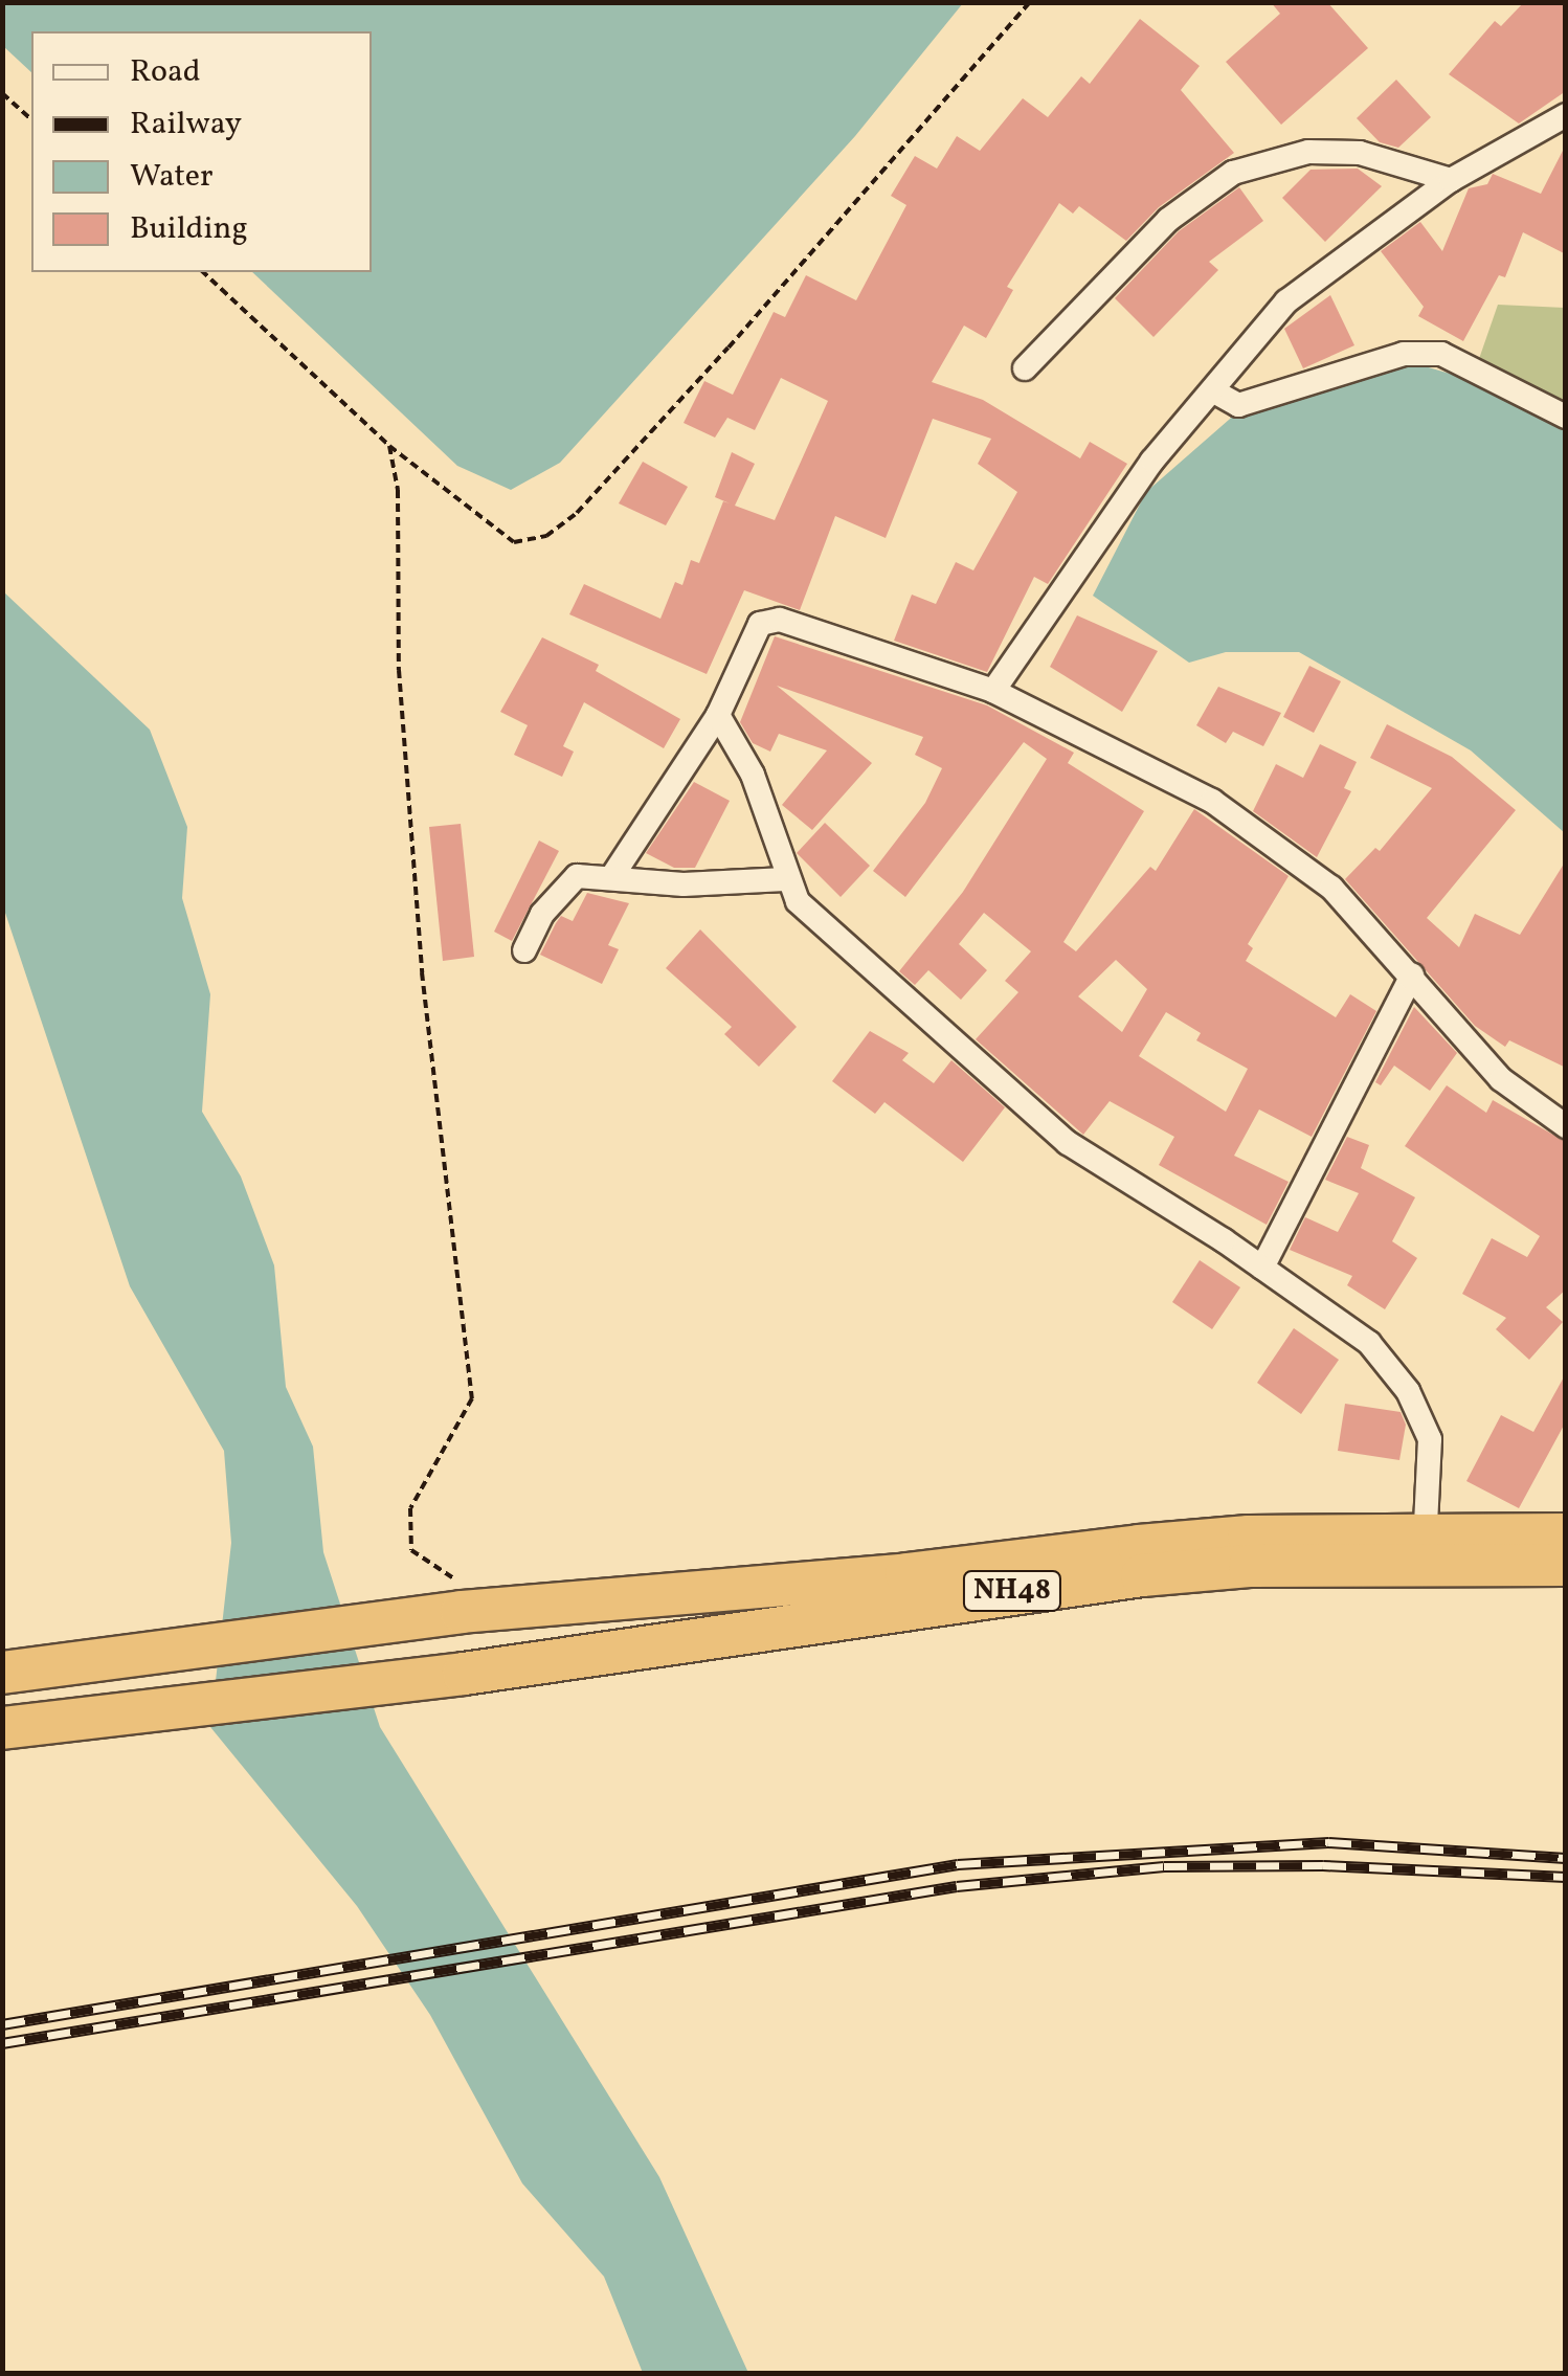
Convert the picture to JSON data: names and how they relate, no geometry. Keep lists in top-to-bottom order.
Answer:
{
  "streets": {
    "highway": ["NH48"]
  },
  "legend": [
    "Road",
    "Railway",
    "Water",
    "Building"
  ]
}
